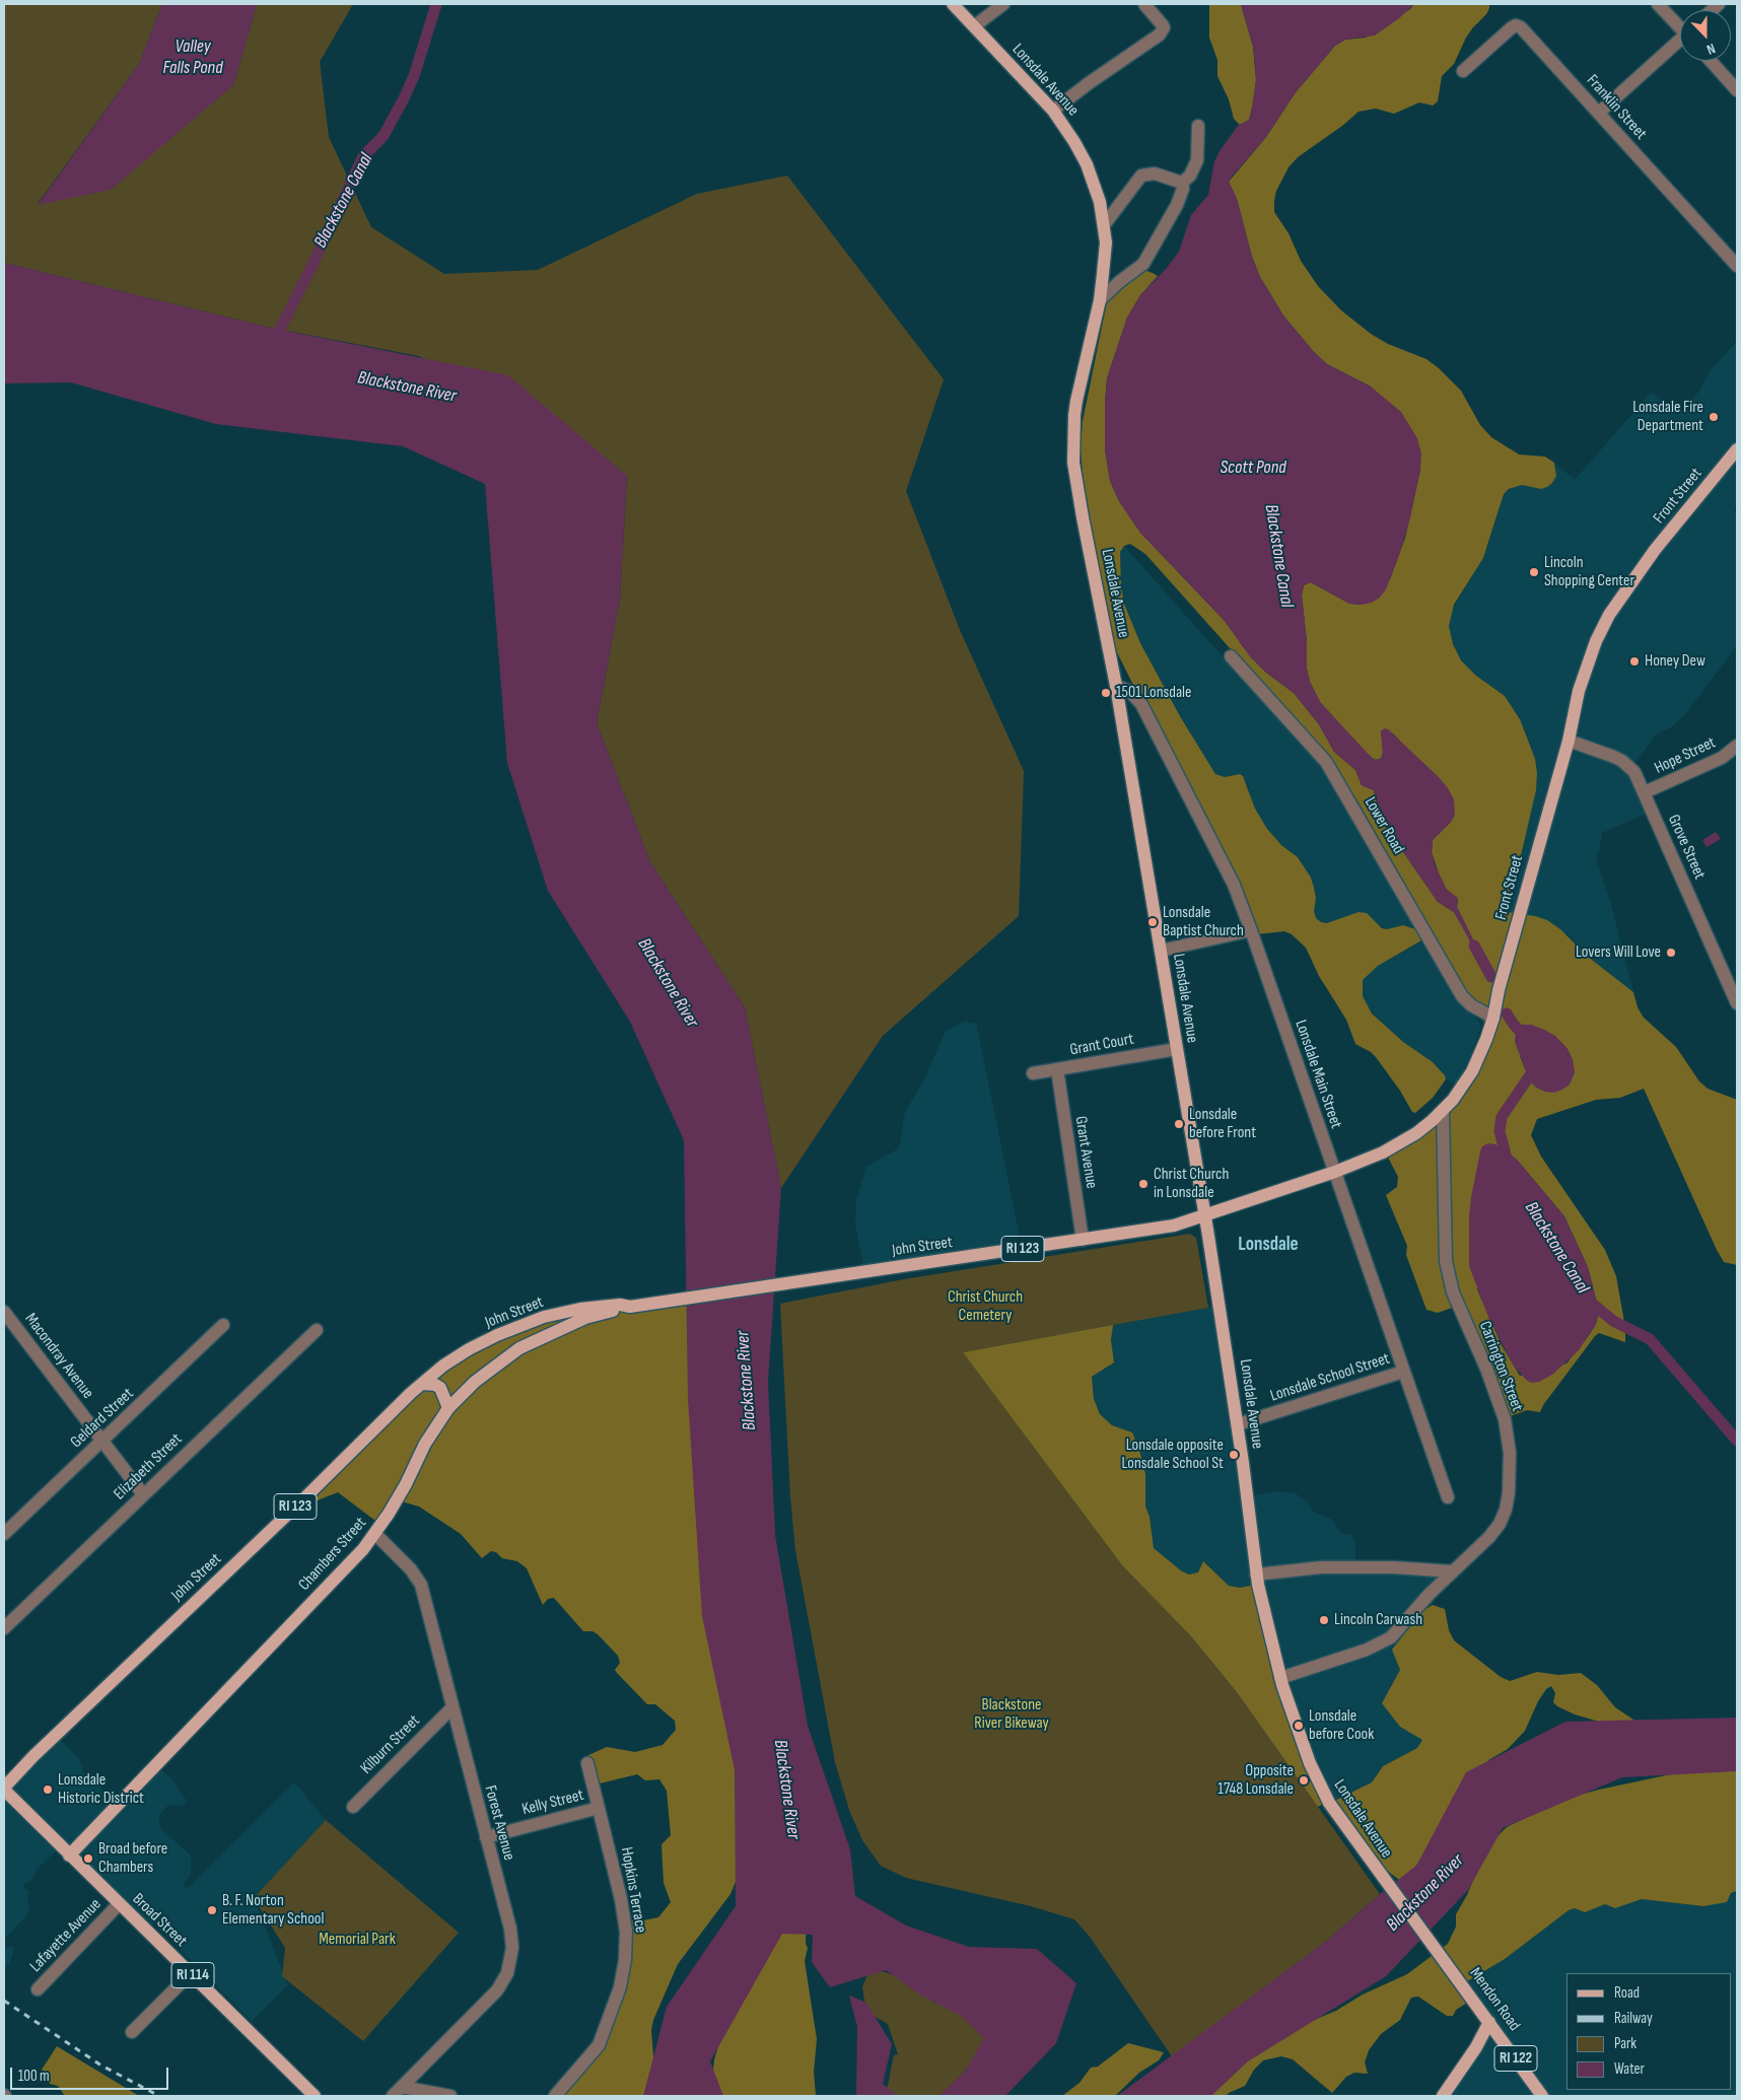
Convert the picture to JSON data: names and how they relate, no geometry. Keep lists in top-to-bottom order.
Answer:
{
  "streets": {
    "main road": [
      "Lonsdale Avenue",
      "Front Street",
      "John Street",
      "RI 123",
      "Chambers Street",
      "Broad Street",
      "RI 114",
      "Mendon Road",
      "RI 122"
    ],
    "street": [
      "Franklin Street",
      "Hope Street",
      "Lower Road",
      "Grove Street",
      "Grant Court",
      "Lonsdale Main Street",
      "Grant Avenue",
      "Macondray Avenue",
      "Carrington Street",
      "Lonsdale School Street",
      "Geldard Street",
      "Elizabeth Street",
      "Kilburn Street",
      "Kelly Street",
      "Forest Avenue",
      "Hopkins Terrace",
      "Lafayette Avenue"
    ]
  },
  "crossings": [
    ["Lonsdale Avenue", "Front Street"],
    ["Lonsdale Avenue", "Grant Court"],
    ["Lonsdale Avenue", "Lonsdale Main Street"],
    ["Lonsdale Avenue", "John Street"],
    ["Lonsdale Avenue", "Carrington Street"],
    ["Lonsdale Avenue", "Lonsdale School Street"],
    ["Lonsdale Avenue", "Mendon Road"],
    ["Front Street", "Lower Road"],
    ["Front Street", "Grove Street"],
    ["Front Street", "Lonsdale Main Street"],
    ["Front Street", "John Street"],
    ["Front Street", "Carrington Street"],
    ["Hope Street", "Grove Street"],
    ["Grant Court", "Grant Avenue"],
    ["Lonsdale Main Street", "Lonsdale School Street"],
    ["Grant Avenue", "John Street"],
    ["John Street", "Chambers Street"],
    ["John Street", "Broad Street"],
    ["Macondray Avenue", "Geldard Street"],
    ["Macondray Avenue", "Elizabeth Street"],
    ["Chambers Street", "Forest Avenue"],
    ["Chambers Street", "Broad Street"],
    ["Kilburn Street", "Forest Avenue"],
    ["Kelly Street", "Forest Avenue"],
    ["Kelly Street", "Hopkins Terrace"],
    ["Broad Street", "Lafayette Avenue"]
  ],
  "districts": ["Lonsdale"],
  "water": [
    "Valley Falls Pond",
    "Blackstone Canal",
    "Blackstone River",
    "Scott Pond"
  ],
  "parks": ["Christ Church Cemetery", "Blackstone River Bikeway", "Memorial Park"],
  "places": [
    "Lonsdale Fire Department",
    "Lincoln Shopping Center",
    "Honey Dew",
    "1501 Lonsdale",
    "Lonsdale Baptist Church",
    "Lovers Will Love",
    "Lonsdale before Front",
    "Christ Church in Lonsdale",
    "Lonsdale opposite Lonsdale School St",
    "Lincoln Carwash",
    "Lonsdale before Cook",
    "Opposite 1748 Lonsdale",
    "Lonsdale Historic District",
    "Broad before Chambers",
    "B. F. Norton Elementary School"
  ],
  "legend": [
    "Road",
    "Railway",
    "Park",
    "Water"
  ],
  "scale_bar": "100 m",
  "north": "bottom"
}
